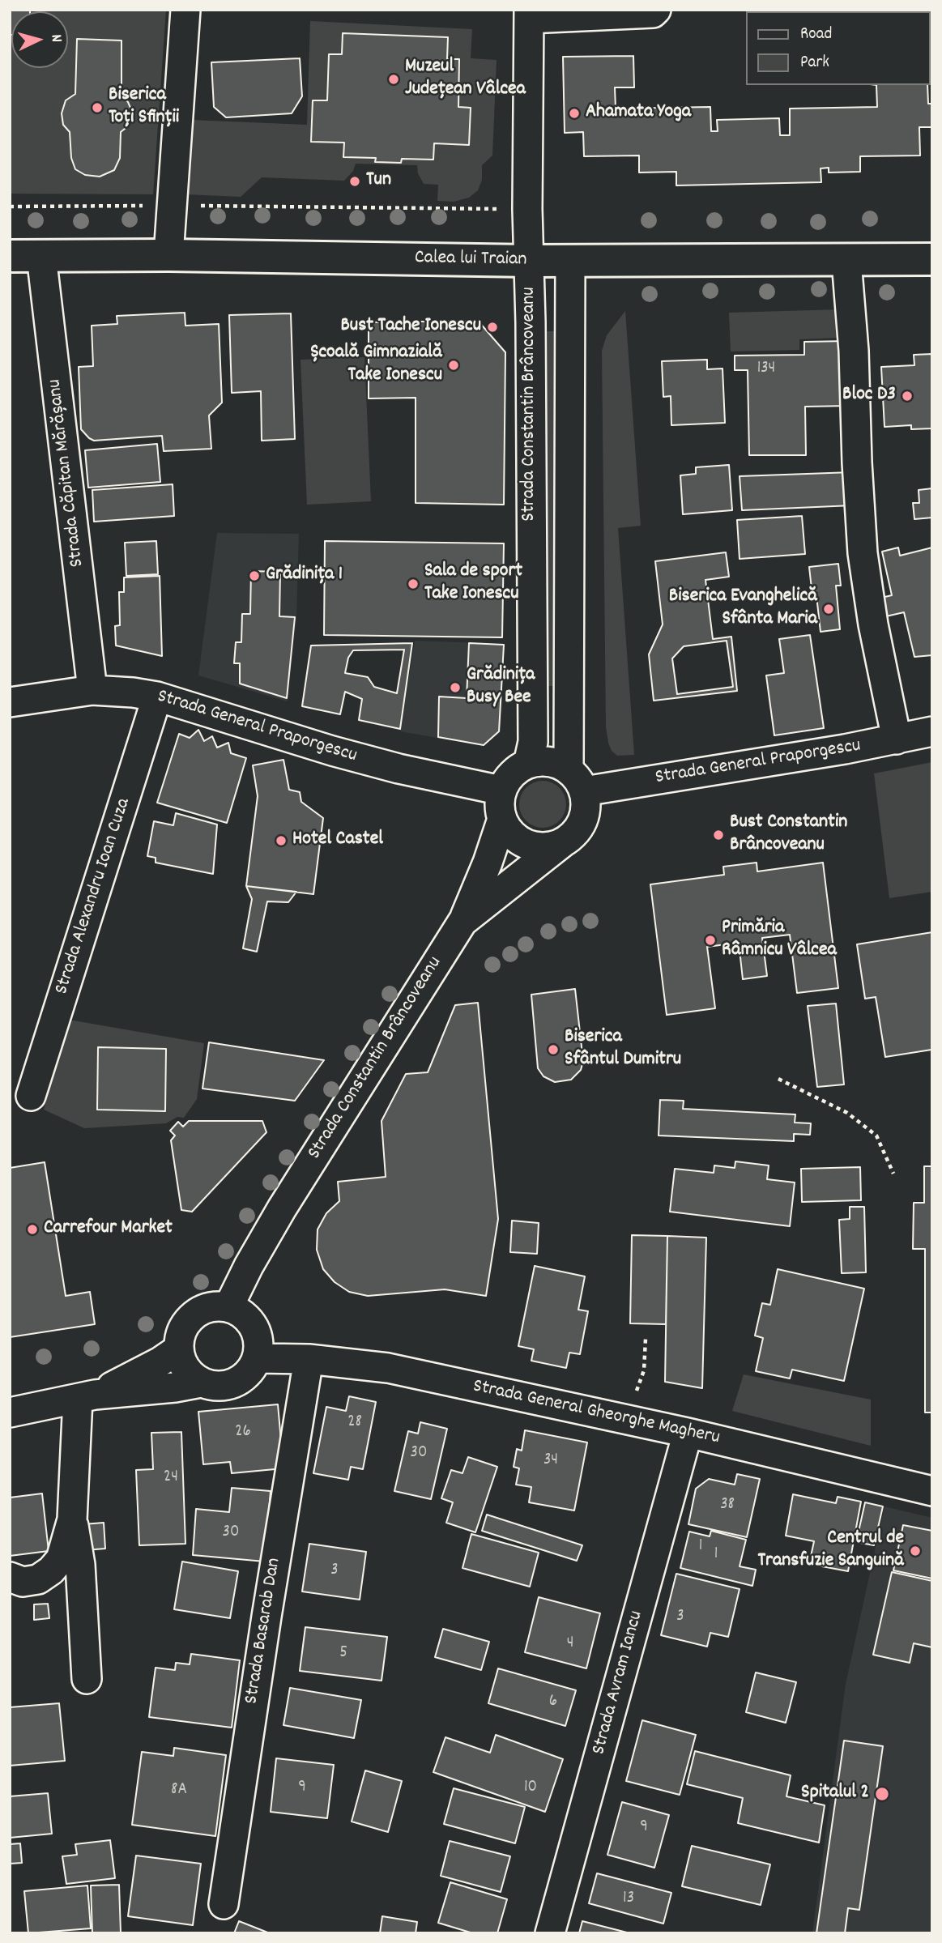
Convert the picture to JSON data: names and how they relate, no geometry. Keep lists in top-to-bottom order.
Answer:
{
  "streets": {
    "main road": ["Calea lui Traian"],
    "street": [
      "Strada Constantin Brâncoveanu",
      "Strada Căpitan Mărășanu",
      "Strada General Praporgescu",
      "Strada Alexandru Ioan Cuza",
      "Strada General Gheorghe Magheru",
      "Strada Basarab Dan",
      "Strada Avram Iancu"
    ]
  },
  "crossings": [
    ["Calea lui Traian", "Strada Constantin Brâncoveanu"],
    ["Calea lui Traian", "Strada Căpitan Mărășanu"],
    ["Strada Constantin Brâncoveanu", "Strada General Praporgescu"],
    ["Strada Constantin Brâncoveanu", "Strada General Gheorghe Magheru"],
    ["Strada Căpitan Mărășanu", "Strada General Praporgescu"],
    ["Strada General Praporgescu", "Strada Alexandru Ioan Cuza"],
    ["Strada General Gheorghe Magheru", "Strada Basarab Dan"],
    ["Strada General Gheorghe Magheru", "Strada Avram Iancu"]
  ],
  "places": [
    "Muzeul Județean Vâlcea",
    "Biserica Toți Sfinții",
    "Ahamata Yoga",
    "Tun",
    "Bust Tache Ionescu",
    "Școală Gimnazială Take Ionescu",
    "Bloc D3",
    "Grădinița 1",
    "Sala de sport Take Ionescu",
    "Biserica Evanghelică Sfânta Maria",
    "Grădinița Busy Bee",
    "Bust Constantin Brâncoveanu",
    "Hotel Castel",
    "Primăria Râmnicu Vâlcea",
    "Biserica Sfântul Dumitru",
    "Carrefour Market",
    "Centrul de Transfuzie Sanguină",
    "Spitalul 2"
  ],
  "house_numbers": [
    "134",
    "28",
    "26",
    "30",
    "34",
    "24",
    "38",
    "30",
    "1",
    "1",
    "3",
    "3",
    "4",
    "5",
    "6",
    "9",
    "10",
    "8A",
    "9",
    "13"
  ],
  "legend": ["Road", "Park"],
  "north": "right"
}
